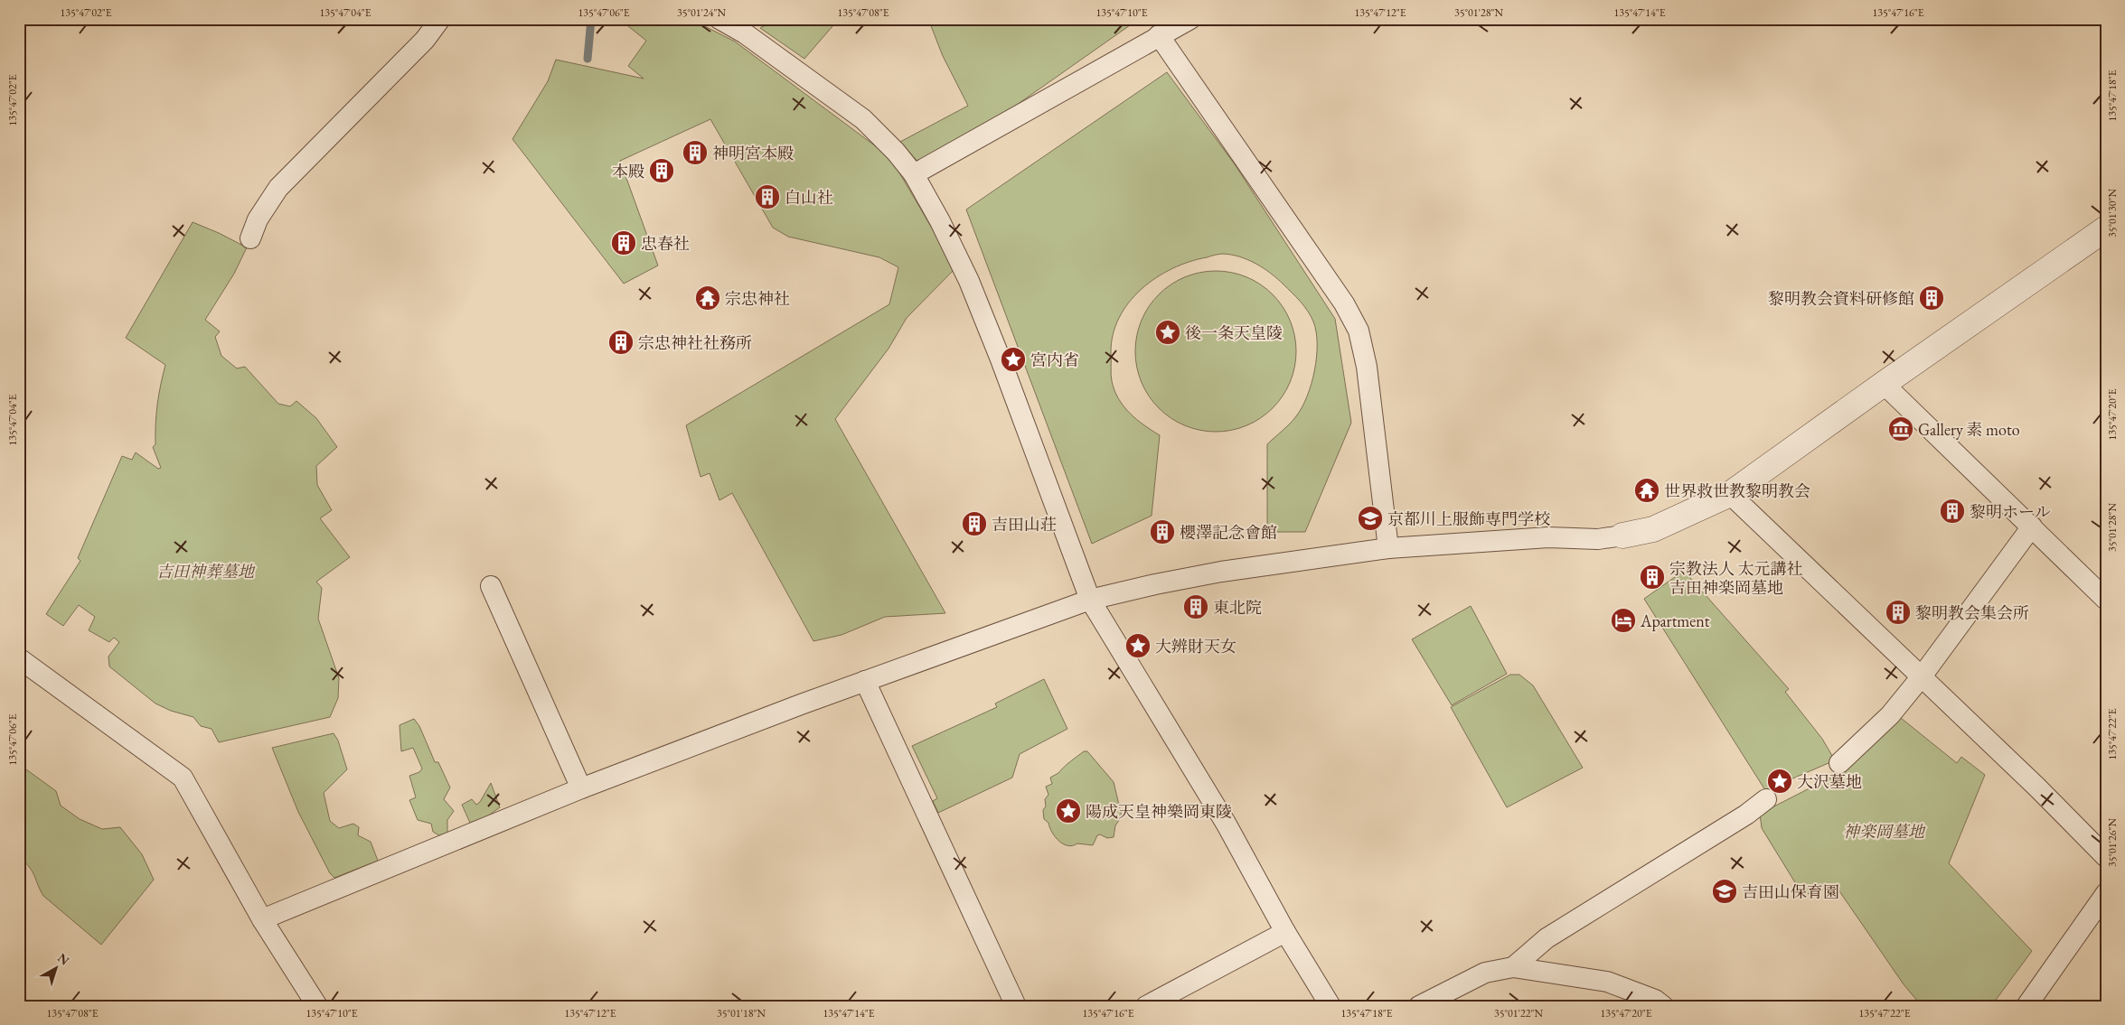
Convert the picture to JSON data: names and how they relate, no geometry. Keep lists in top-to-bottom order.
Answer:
{
  "parks": ["吉田神葬墓地", "神楽岡墓地"],
  "places": {
    "building": [
      "神明宮本殿",
      "本殿",
      "白山社",
      "忠春社",
      "黎明教会資料研修館",
      "宗忠神社社務所",
      "黎明ホール",
      "吉田山荘",
      "櫻澤記念會館",
      "宗教法人 太元講社 吉田神楽岡墓地",
      "東北院",
      "黎明教会集会所"
    ],
    "temple": ["宗忠神社", "世界救世教黎明教会"],
    "place": [
      "後一条天皇陵",
      "宮内省",
      "大辨財天女",
      "大沢墓地",
      "陽成天皇神樂岡東陵"
    ],
    "museum": ["Gallery 素 moto"],
    "school or university": ["京都川上服飾専門学校", "吉田山保育園"],
    "hotel": ["Apartment"]
  },
  "north": "top right",
  "coordinates": [
    "135°47'02\"E",
    "135°47'04\"E",
    "135°47'06\"E",
    "35°01'24\"N",
    "135°47'08\"E",
    "135°47'10\"E",
    "135°47'12\"E",
    "35°01'28\"N",
    "135°47'14\"E",
    "135°47'16\"E",
    "135°47'18\"E",
    "35°01'30\"N",
    "135°47'20\"E",
    "135°47'22\"E",
    "35°01'26\"N",
    "35°01'18\"N",
    "35°01'22\"N"
  ]
}
